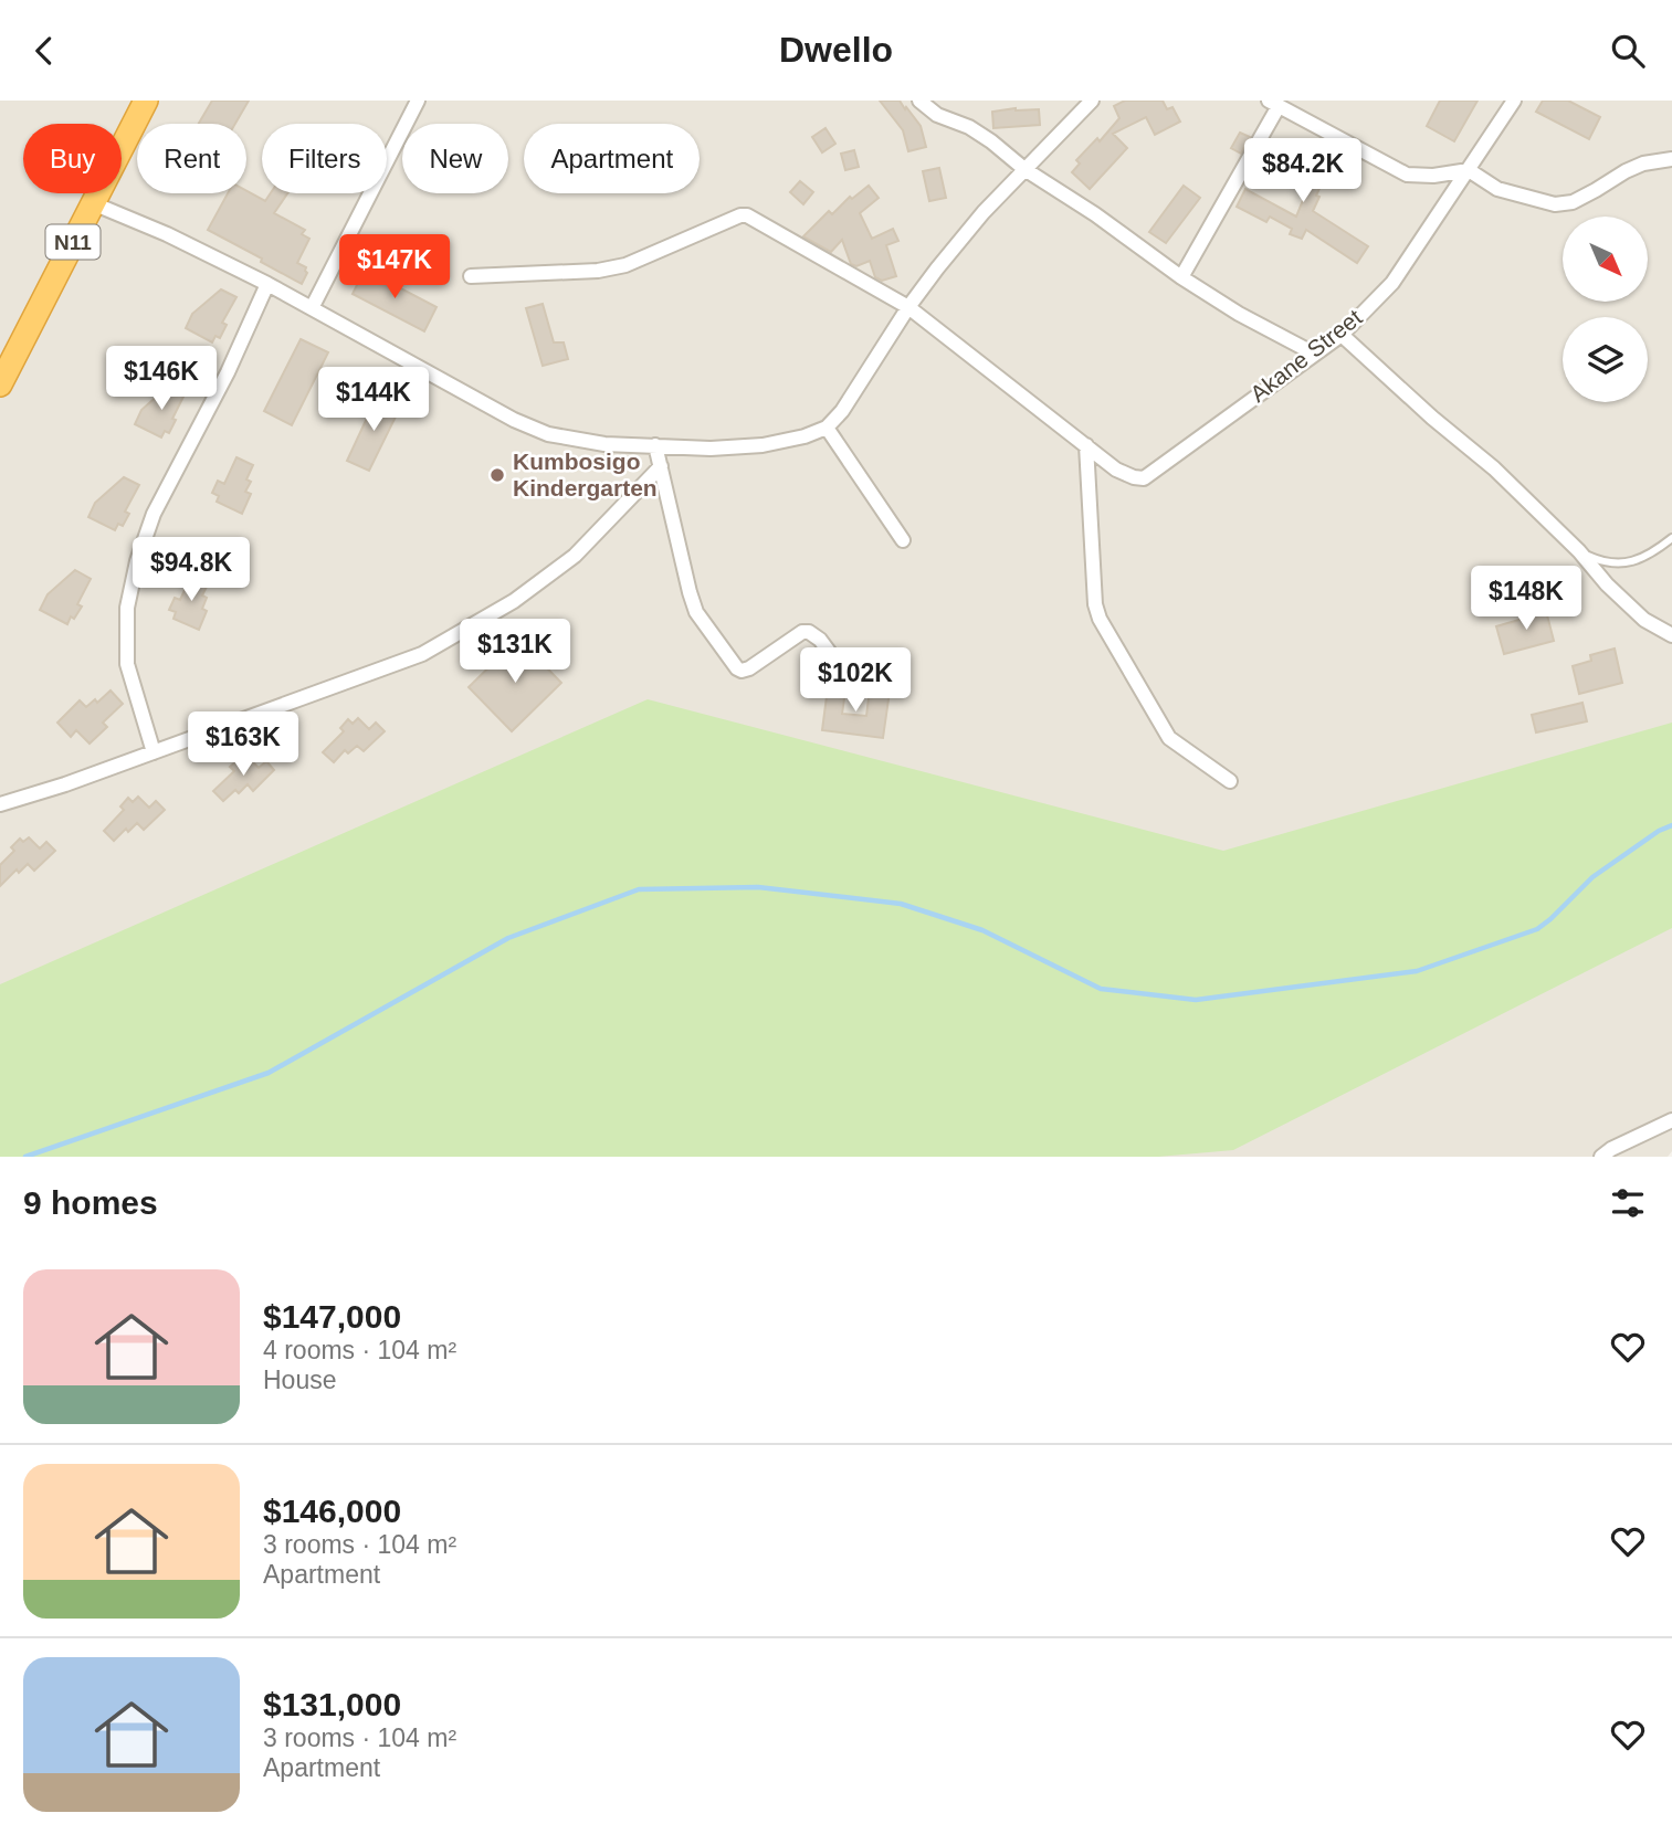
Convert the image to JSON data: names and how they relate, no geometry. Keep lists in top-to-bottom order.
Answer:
{
  "streets": {
    "highway": ["N11"],
    "street": ["Akane Street"]
  },
  "places": ["Kumbosigo Kindergarten"],
  "north": "bottom right",
  "page": {
    "header": "Dwello",
    "chip": [
      "Buy",
      "Rent",
      "Filters",
      "New",
      "Apartment"
    ],
    "price": [
      "$84.2K",
      "$147K",
      "$146K",
      "$144K",
      "$94.8K",
      "$148K",
      "$131K",
      "$102K",
      "$163K"
    ],
    "heading": "9 homes",
    "list": [
      {
        "name": "$147,000",
        "note": "4 rooms · 104 m² · House"
      },
      {
        "name": "$146,000",
        "note": "3 rooms · 104 m² · Apartment"
      },
      {
        "name": "$131,000",
        "note": "3 rooms · 104 m² · Apartment"
      }
    ]
  }
}
